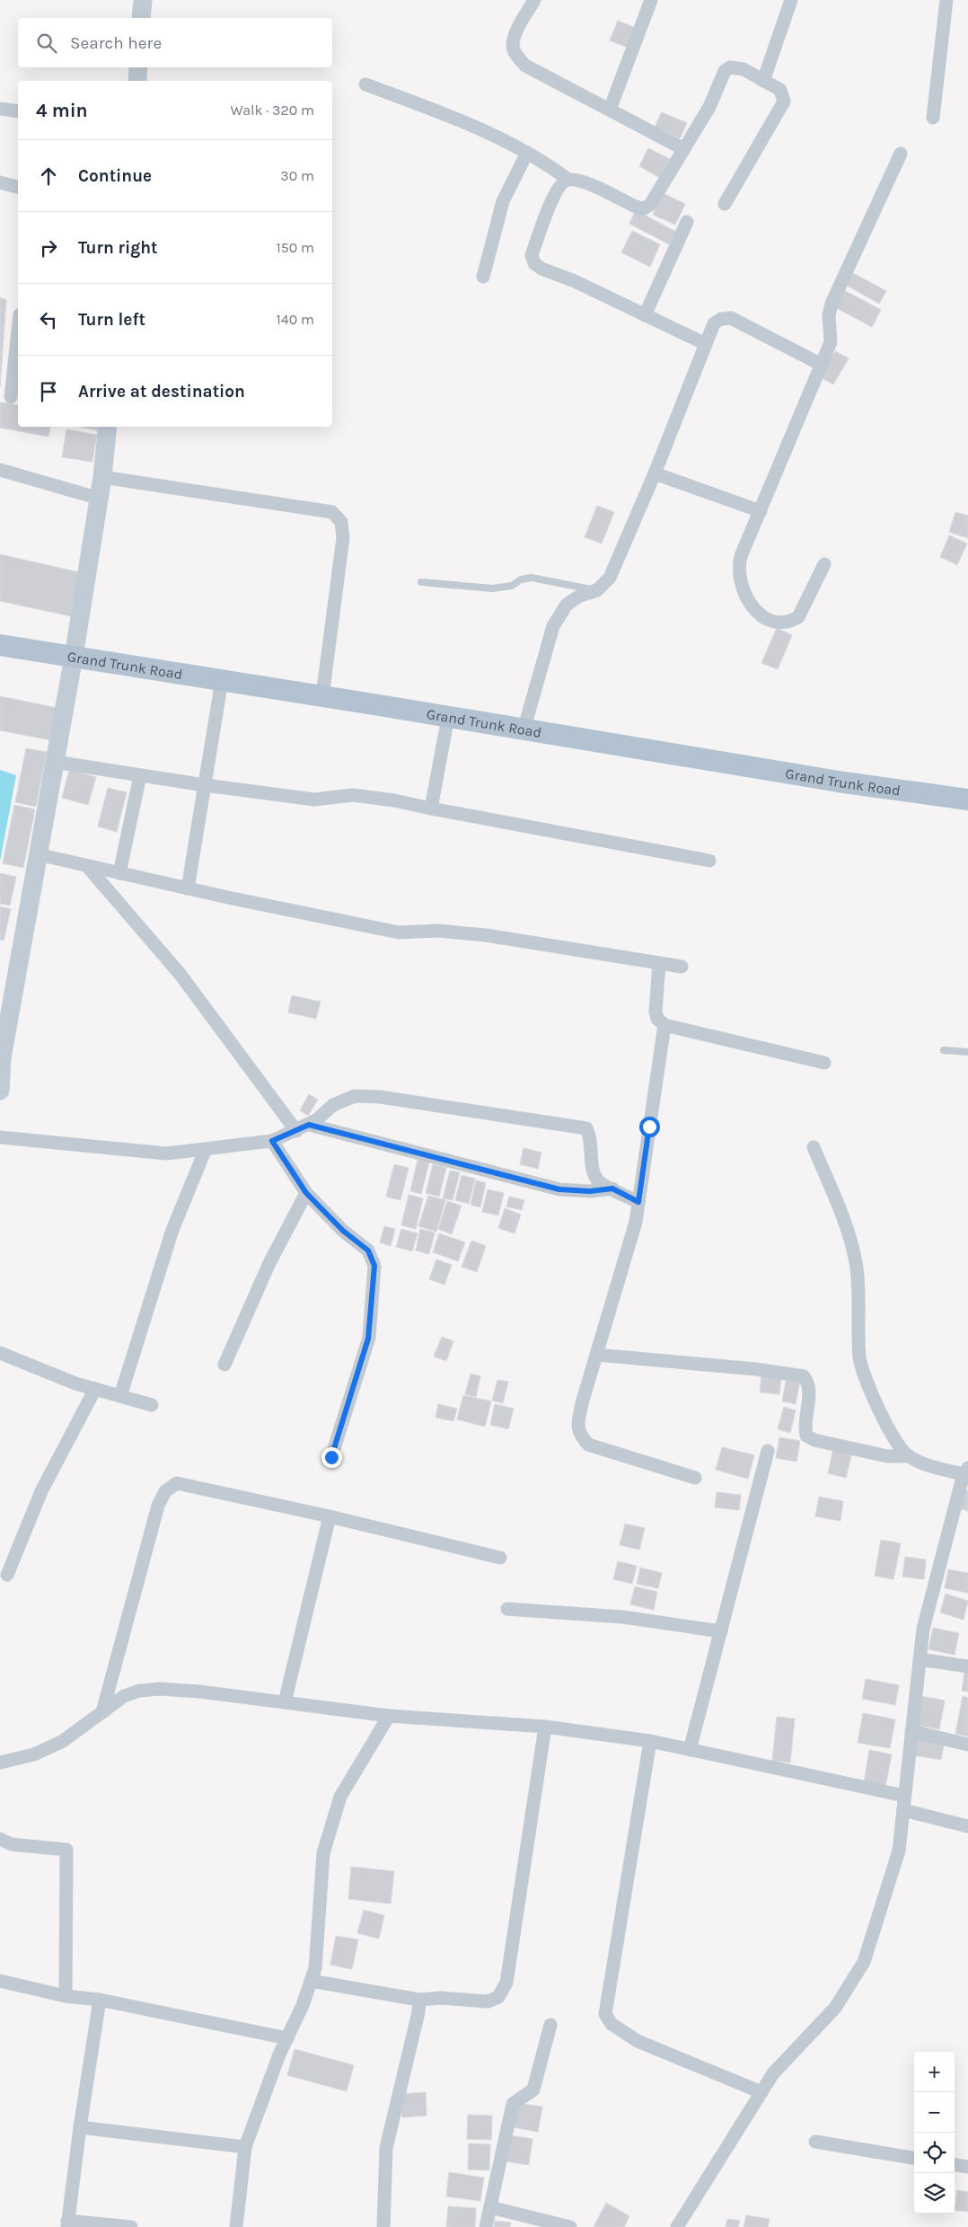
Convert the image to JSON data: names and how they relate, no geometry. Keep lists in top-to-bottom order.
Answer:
{
  "streets": {
    "main road": ["Grand Trunk Road"]
  },
  "page": {
    "search": "Search here",
    "heading": ["4 min", "Walk · 320 m"],
    "list": [
      ["Continue", "30 m"],
      ["Turn right", "150 m"],
      ["Turn left", "140 m"],
      "Arrive at destination"
    ],
    "map_buttons": ["+", "−"]
  }
}
